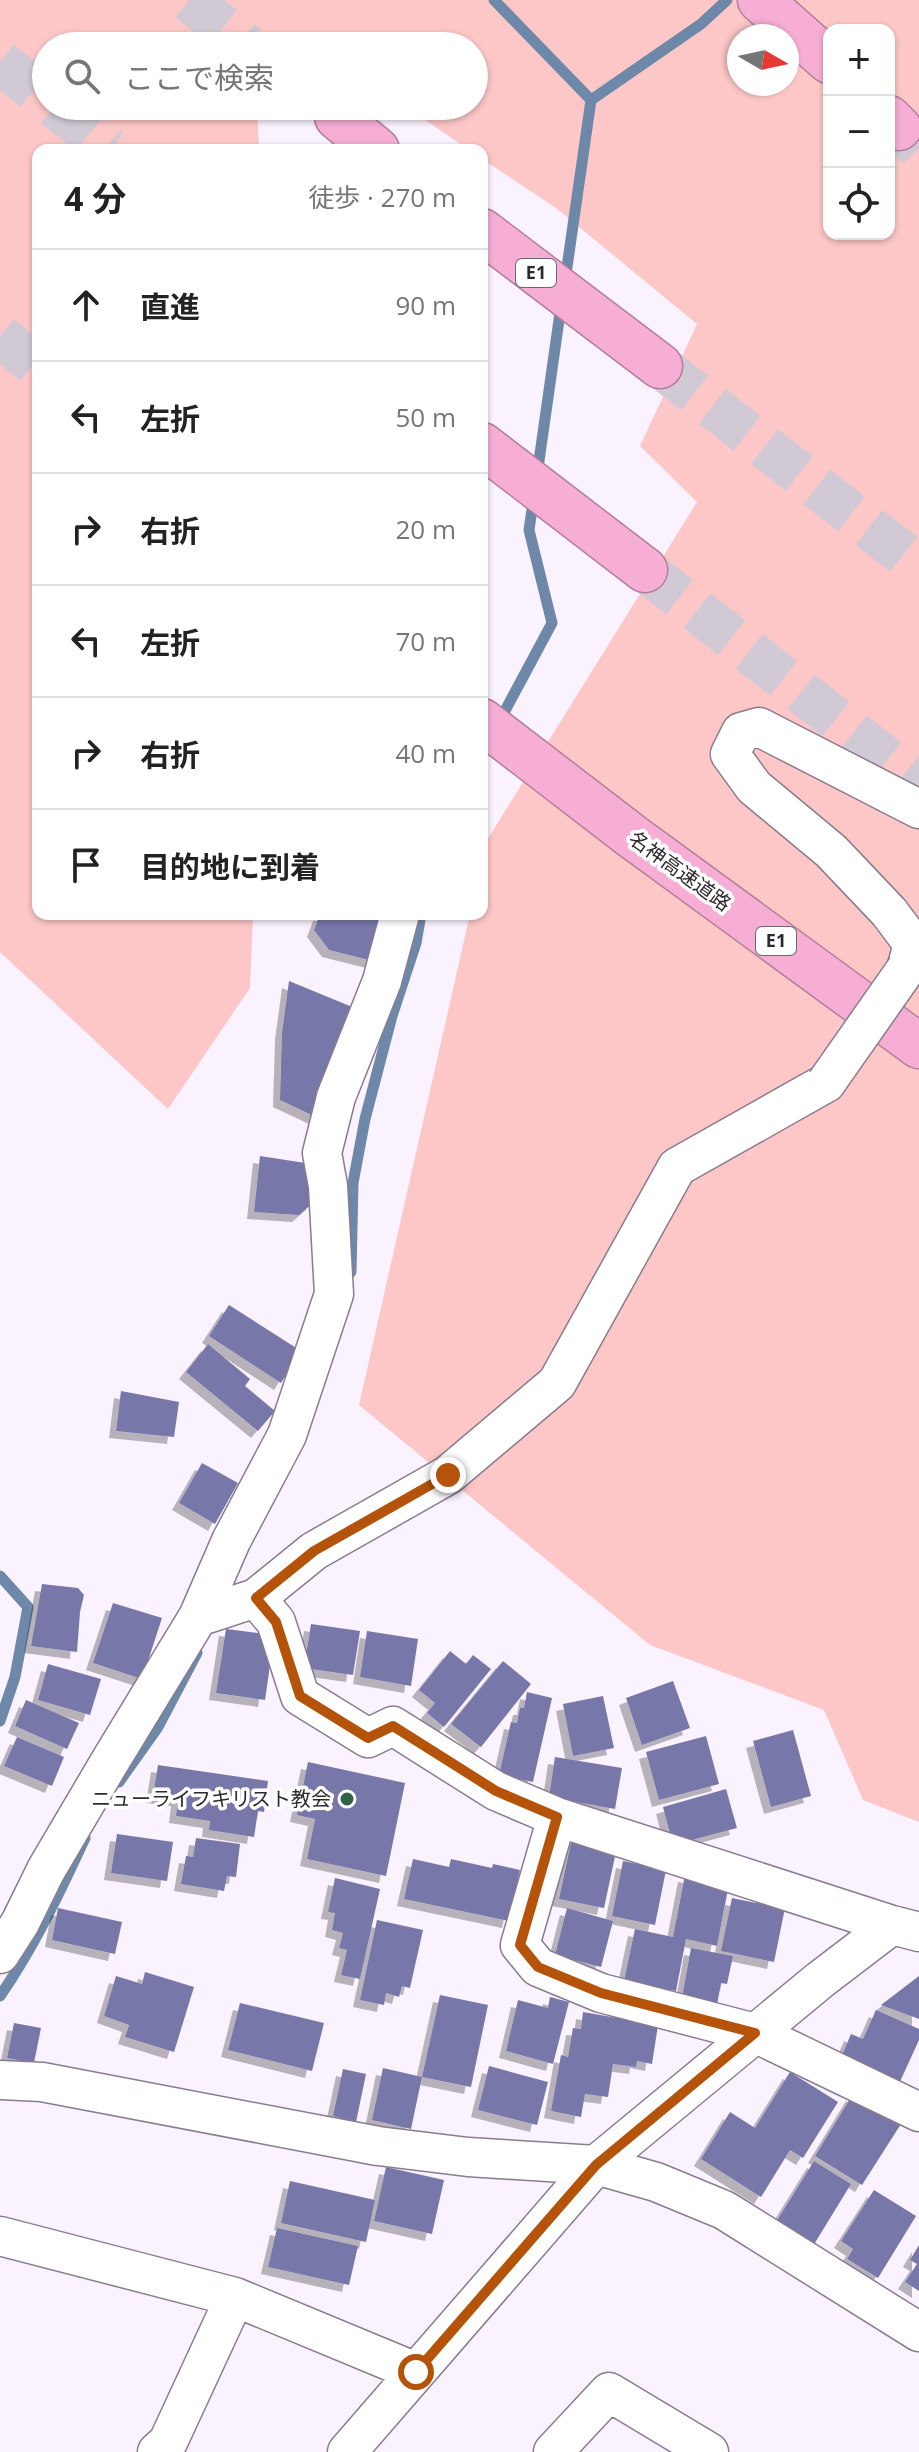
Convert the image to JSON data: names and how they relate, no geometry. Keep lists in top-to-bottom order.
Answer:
{
  "streets": {
    "highway": ["E1", "名神高速道路"]
  },
  "places": ["ニューライフキリスト教会"],
  "north": "right",
  "page": {
    "map_buttons": ["+", "−"],
    "search": "ここで検索",
    "heading": ["4 分", "徒歩 · 270 m"],
    "list": [
      ["直進", "90 m"],
      ["左折", "50 m"],
      ["右折", "20 m"],
      ["左折", "70 m"],
      ["右折", "40 m"],
      "目的地に到着"
    ]
  }
}
